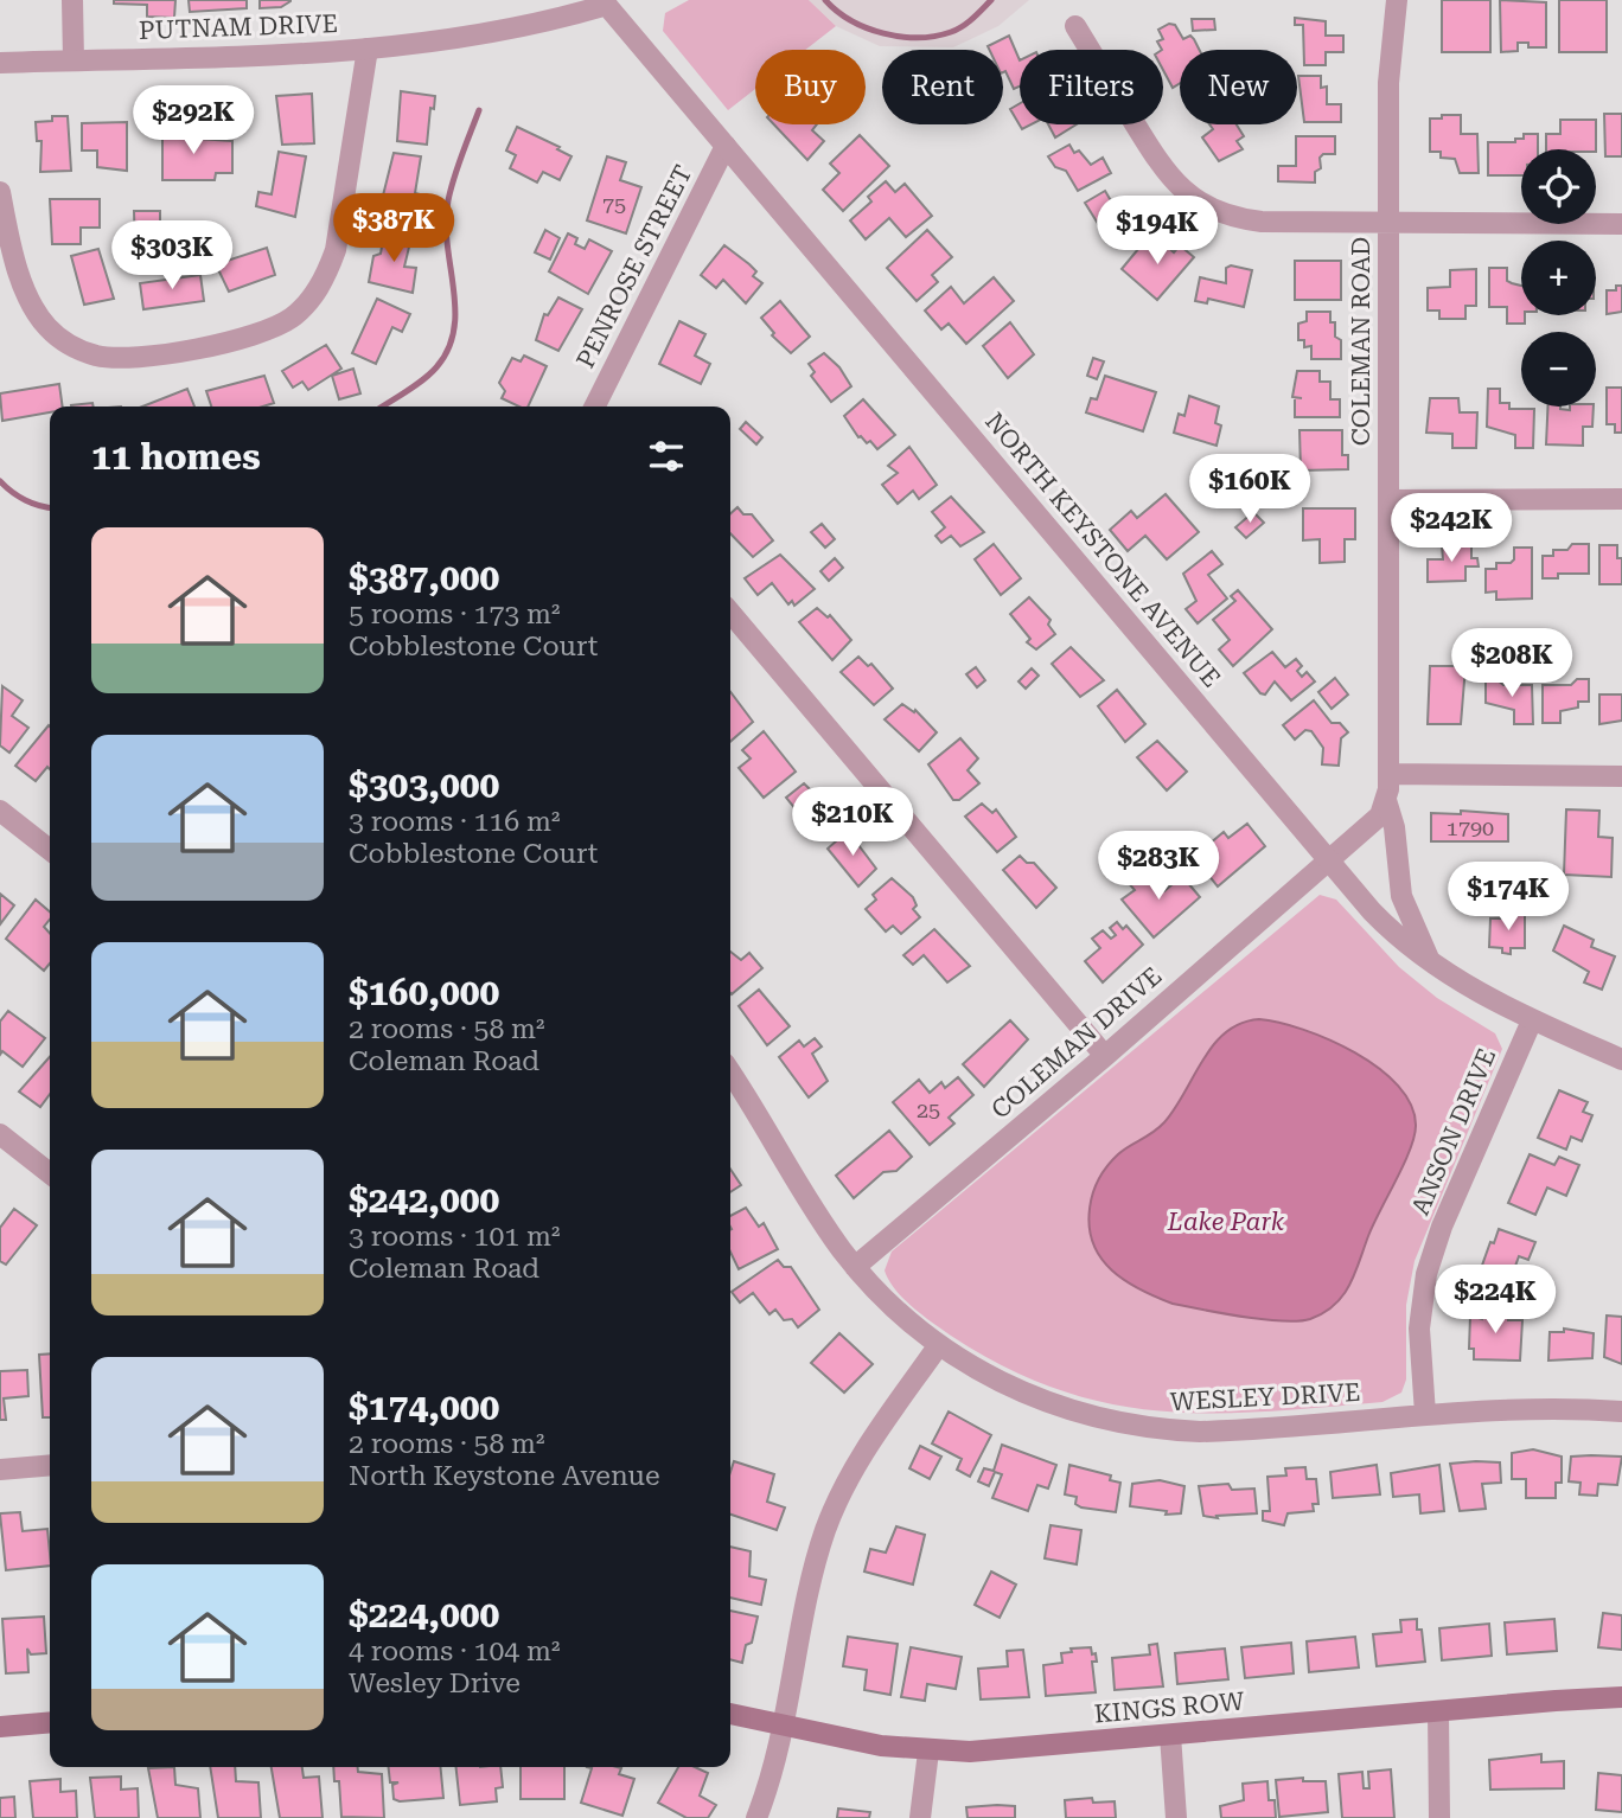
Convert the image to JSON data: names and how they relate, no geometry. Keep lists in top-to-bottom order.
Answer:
{
  "streets": {
    "main road": ["KINGS ROW"],
    "street": [
      "PUTNAM DRIVE",
      "PENROSE STREET",
      "COLEMAN ROAD",
      "NORTH KEYSTONE AVENUE",
      "COLEMAN DRIVE",
      "ANSON DRIVE",
      "WESLEY DRIVE"
    ]
  },
  "crossings": [
    ["PUTNAM DRIVE", "NORTH KEYSTONE AVENUE"],
    ["PENROSE STREET", "NORTH KEYSTONE AVENUE"],
    ["COLEMAN ROAD", "NORTH KEYSTONE AVENUE"],
    ["NORTH KEYSTONE AVENUE", "COLEMAN DRIVE"],
    ["NORTH KEYSTONE AVENUE", "ANSON DRIVE"],
    ["COLEMAN DRIVE", "WESLEY DRIVE"],
    ["ANSON DRIVE", "WESLEY DRIVE"]
  ],
  "parks": ["Lake Park"],
  "house_numbers": ["75", "1790", "25"],
  "page": {
    "chip": [
      "Buy",
      "Rent",
      "Filters",
      "New"
    ],
    "price": [
      "$292K",
      "$387K",
      "$194K",
      "$303K",
      "$160K",
      "$242K",
      "$208K",
      "$210K",
      "$283K",
      "$174K",
      "$224K"
    ],
    "map_buttons": ["+", "−"],
    "heading": "11 homes",
    "list": [
      {
        "name": "$387,000",
        "note": "5 rooms · 173 m² · Cobblestone Court"
      },
      {
        "name": "$303,000",
        "note": "3 rooms · 116 m² · Cobblestone Court"
      },
      {
        "name": "$160,000",
        "note": "2 rooms · 58 m² · Coleman Road"
      },
      {
        "name": "$242,000",
        "note": "3 rooms · 101 m² · Coleman Road"
      },
      {
        "name": "$174,000",
        "note": "2 rooms · 58 m² · North Keystone Avenue"
      },
      {
        "name": "$224,000",
        "note": "4 rooms · 104 m² · Wesley Drive"
      }
    ]
  }
}
